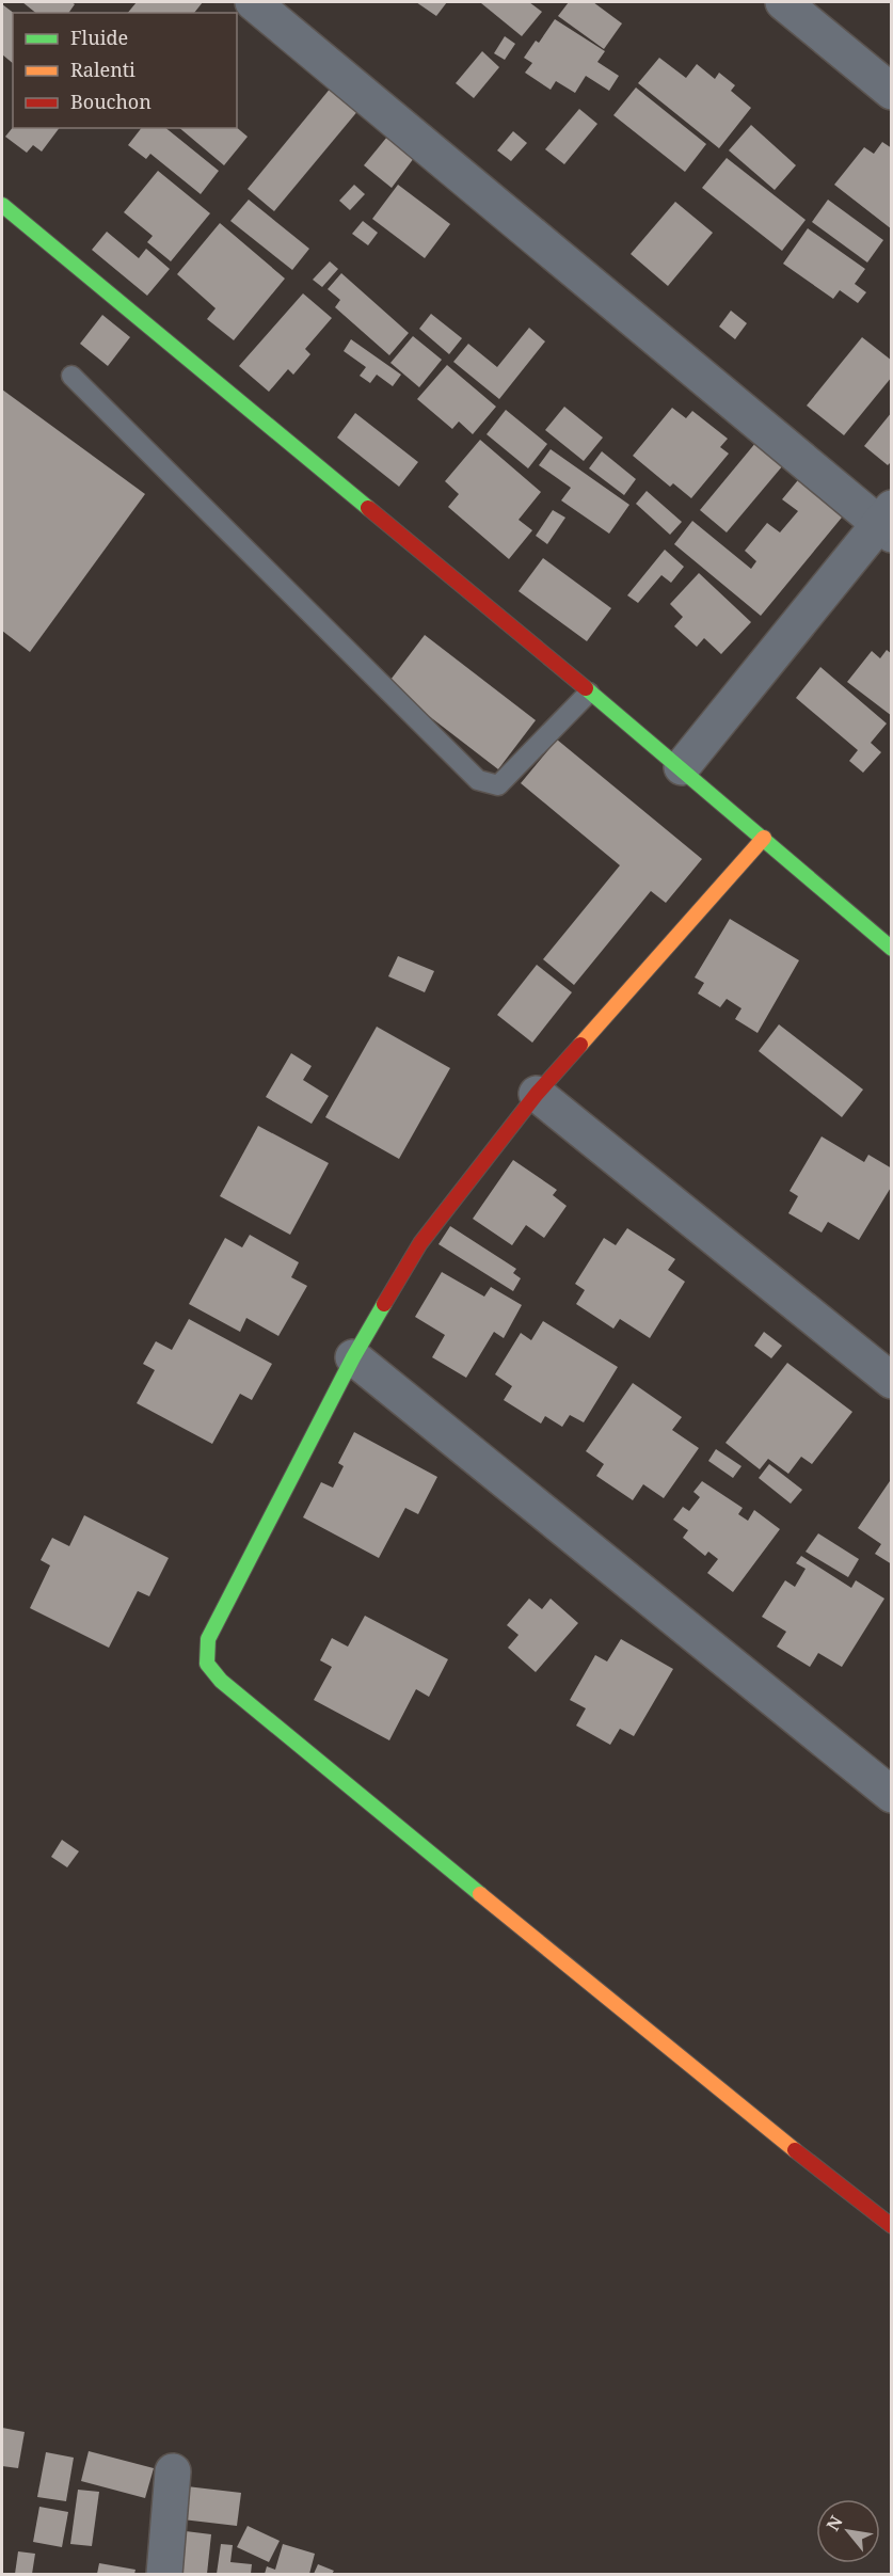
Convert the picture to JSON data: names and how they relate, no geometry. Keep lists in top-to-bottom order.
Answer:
{
  "legend": ["Fluide", "Ralenti", "Bouchon"],
  "north": "top left"
}
